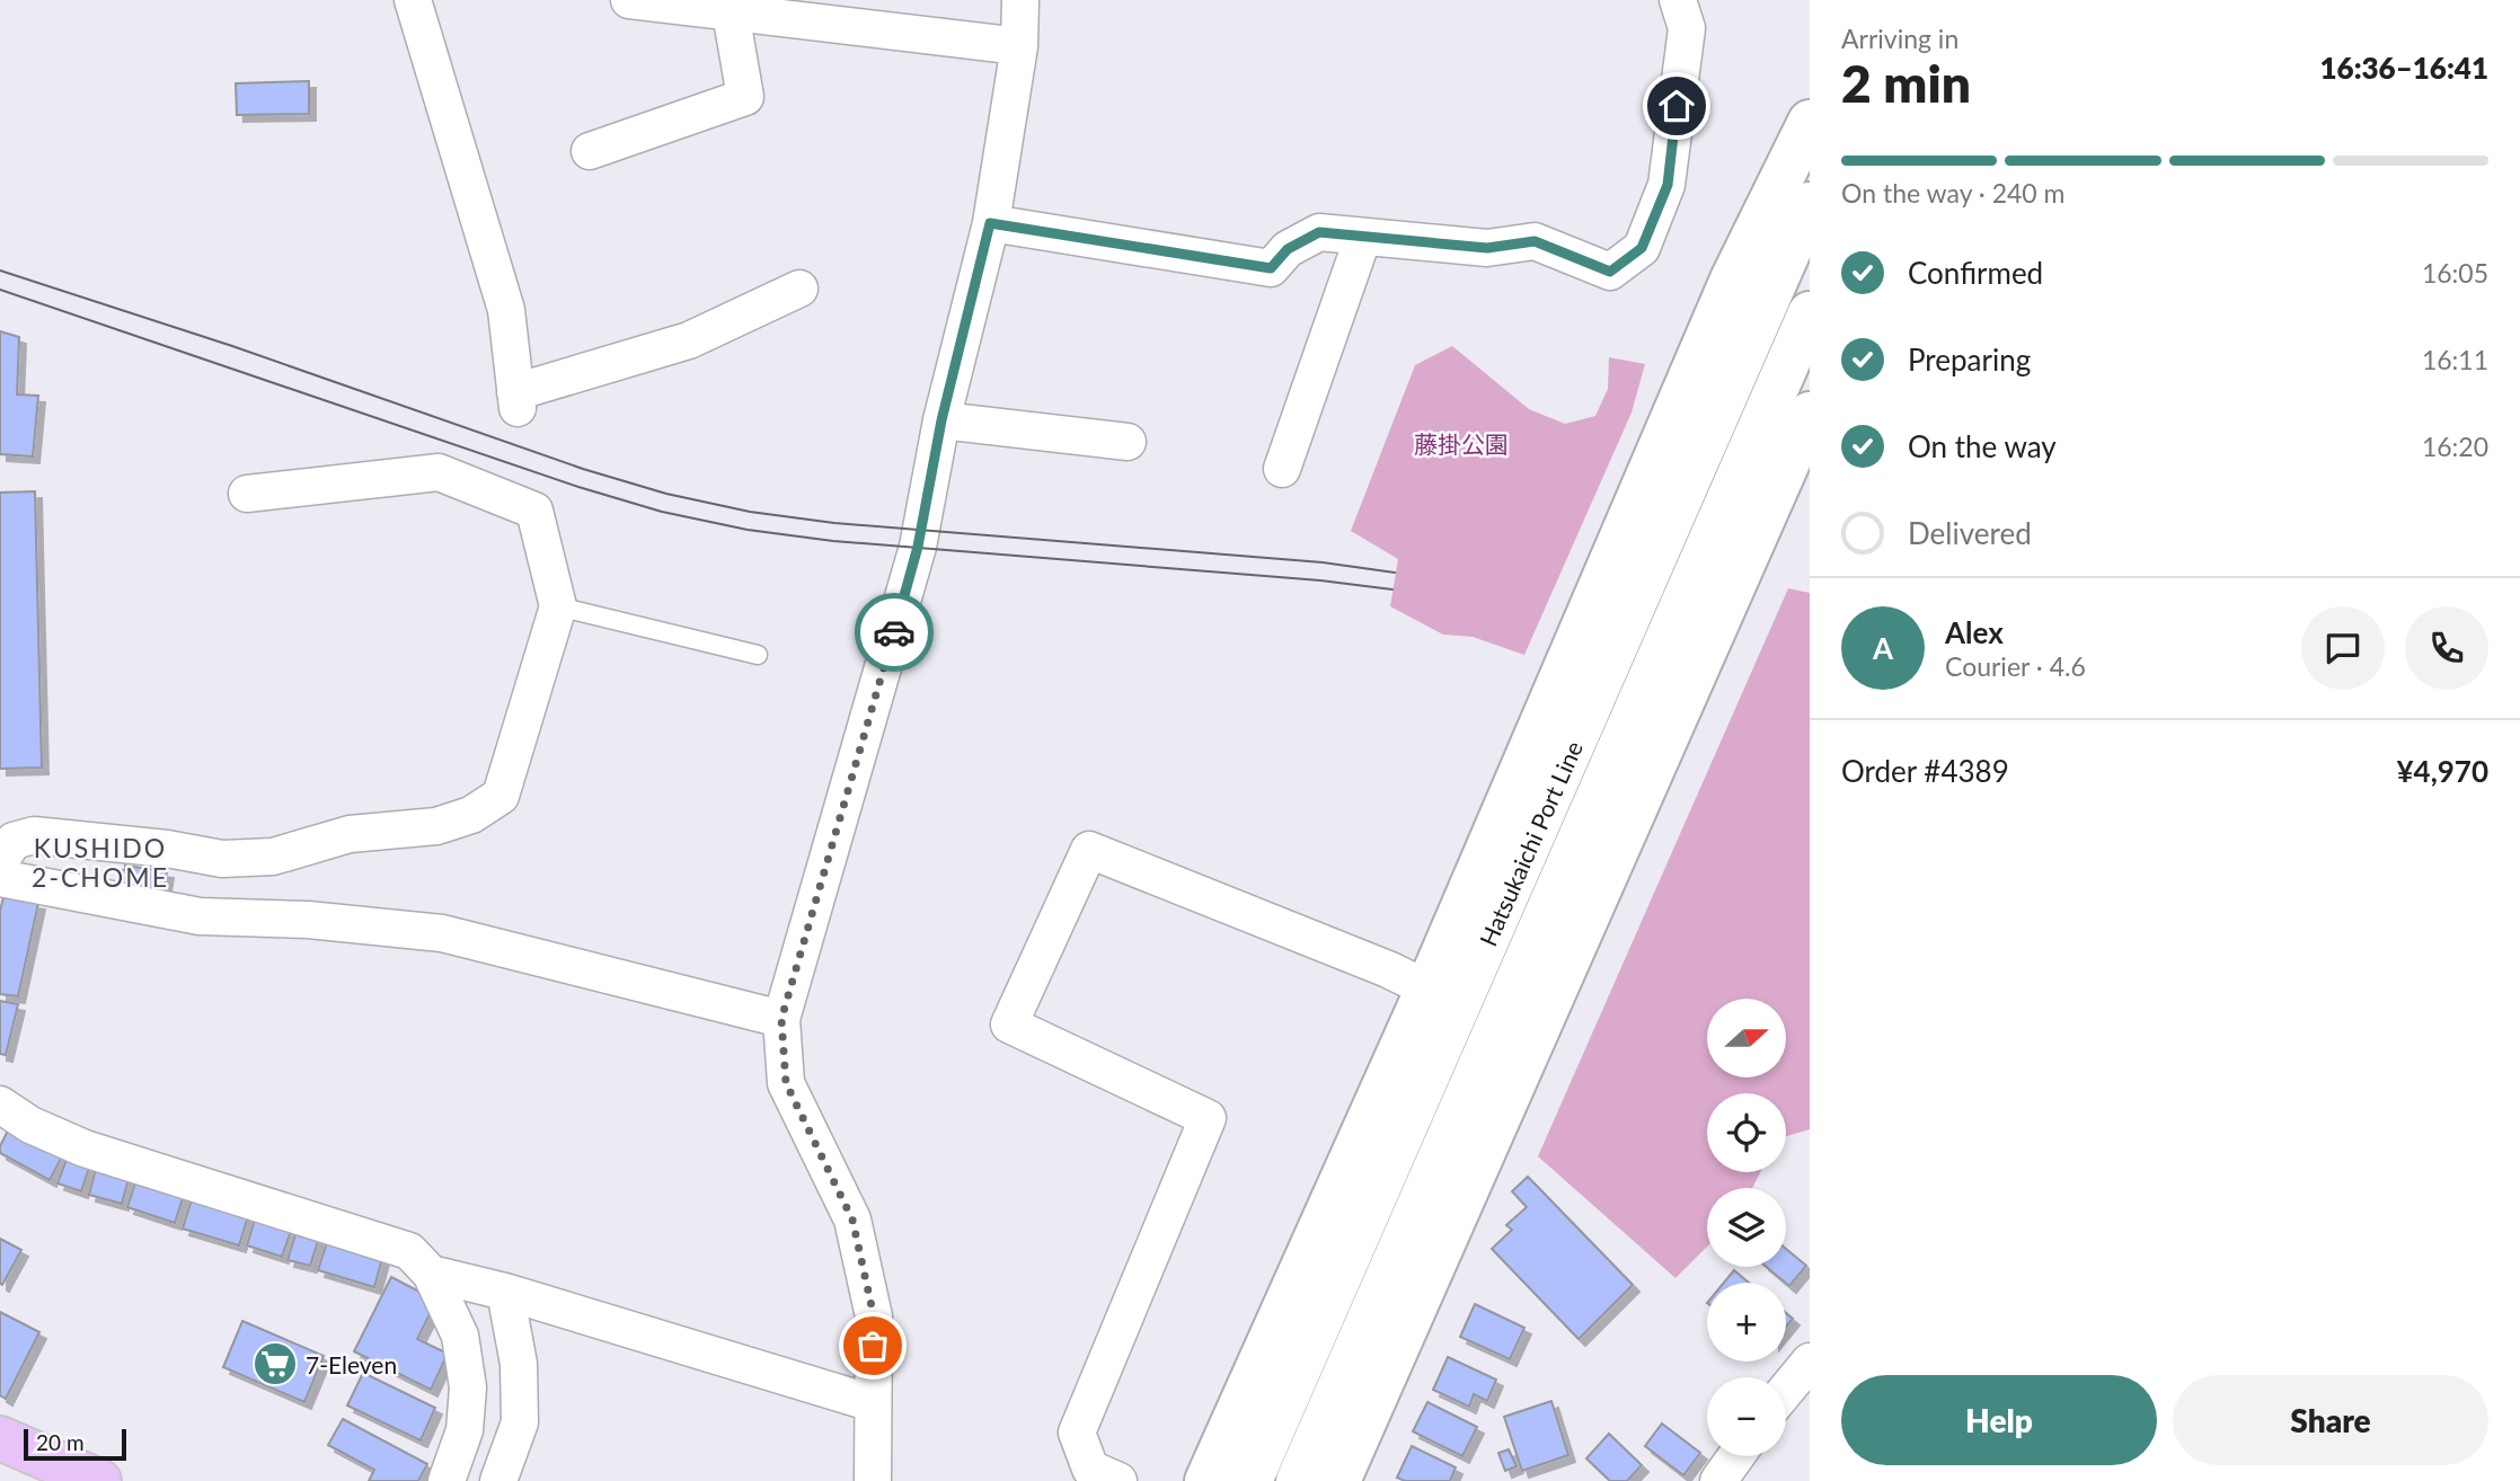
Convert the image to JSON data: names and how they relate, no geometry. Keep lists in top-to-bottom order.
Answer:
{
  "streets": {
    "main road": ["Hatsukaichi Port Line"]
  },
  "districts": ["KUSHIDO 2-CHOME"],
  "parks": ["藤掛公園"],
  "places": {
    "supermarket": ["7-Eleven"]
  },
  "scale_bar": "20 m",
  "north": "right",
  "page": {
    "heading": ["2 min", "Arriving in", "16:36–16:41"],
    "panel": [
      "Alex",
      "Courier · 4.6",
      "Order #4389",
      "¥4,970"
    ],
    "bar": "On the way · 240 m",
    "list": [
      ["Confirmed", "16:05"],
      ["Preparing", "16:11"],
      ["On the way", "16:20"],
      "Delivered"
    ],
    "round": "A",
    "map_buttons": ["+", "−"],
    "buttons": ["Help", "Share"],
    "scale": "20 m"
  }
}
